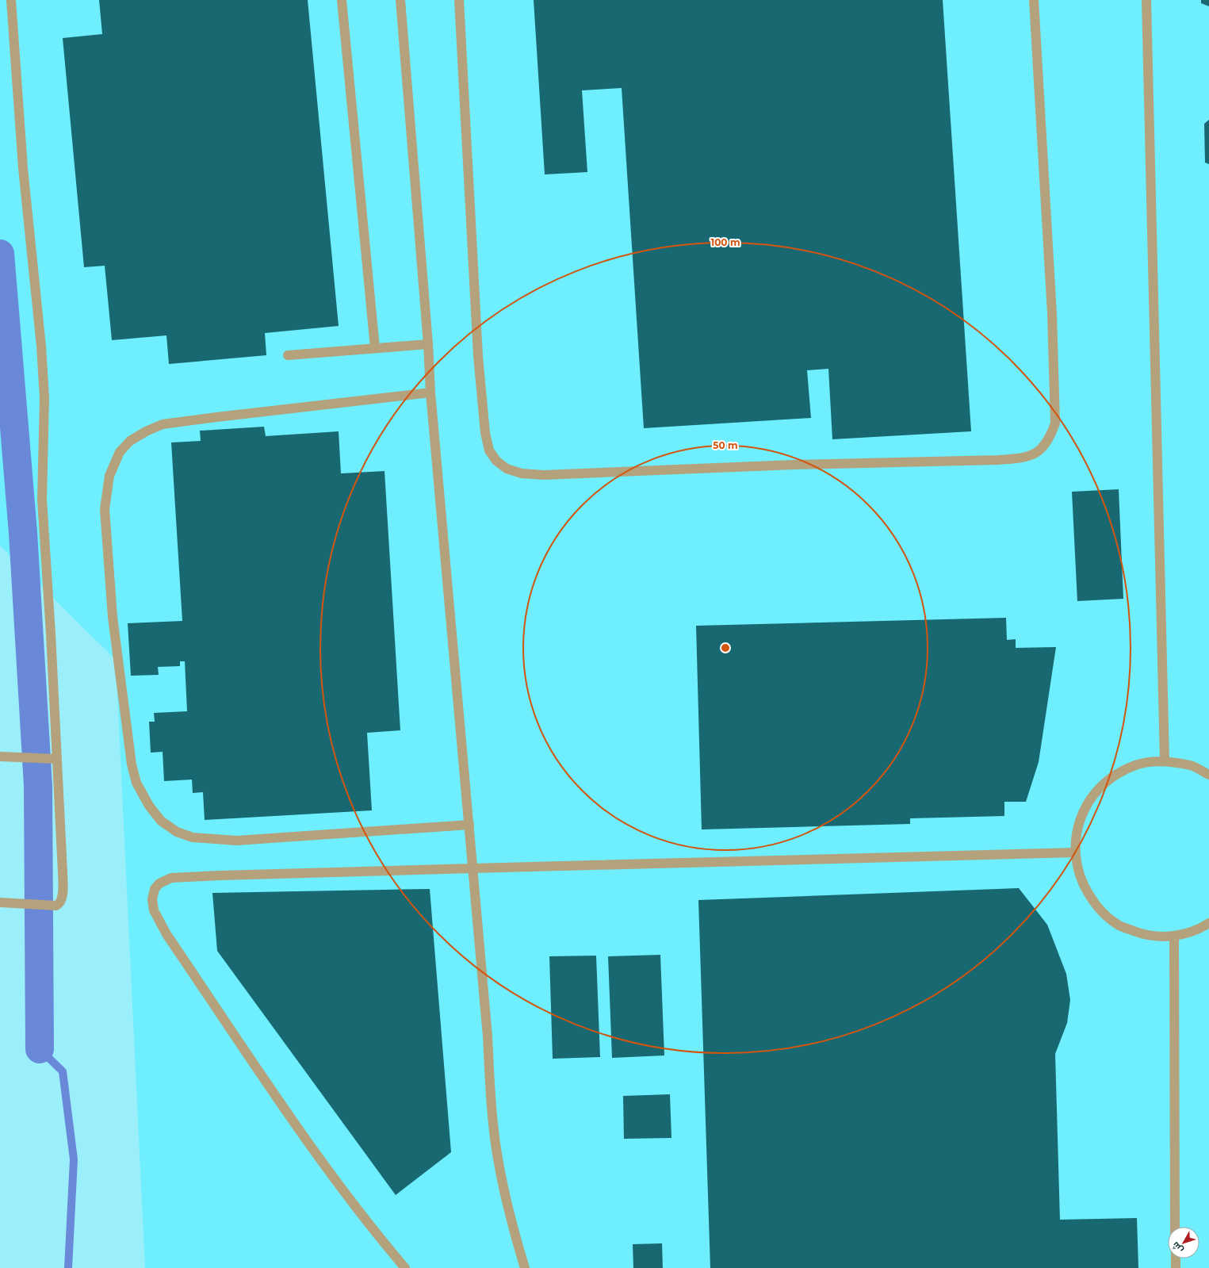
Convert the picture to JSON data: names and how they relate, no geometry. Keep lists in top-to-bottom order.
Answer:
{
  "north": "bottom left",
  "rings": ["100 m", "50 m"]
}
